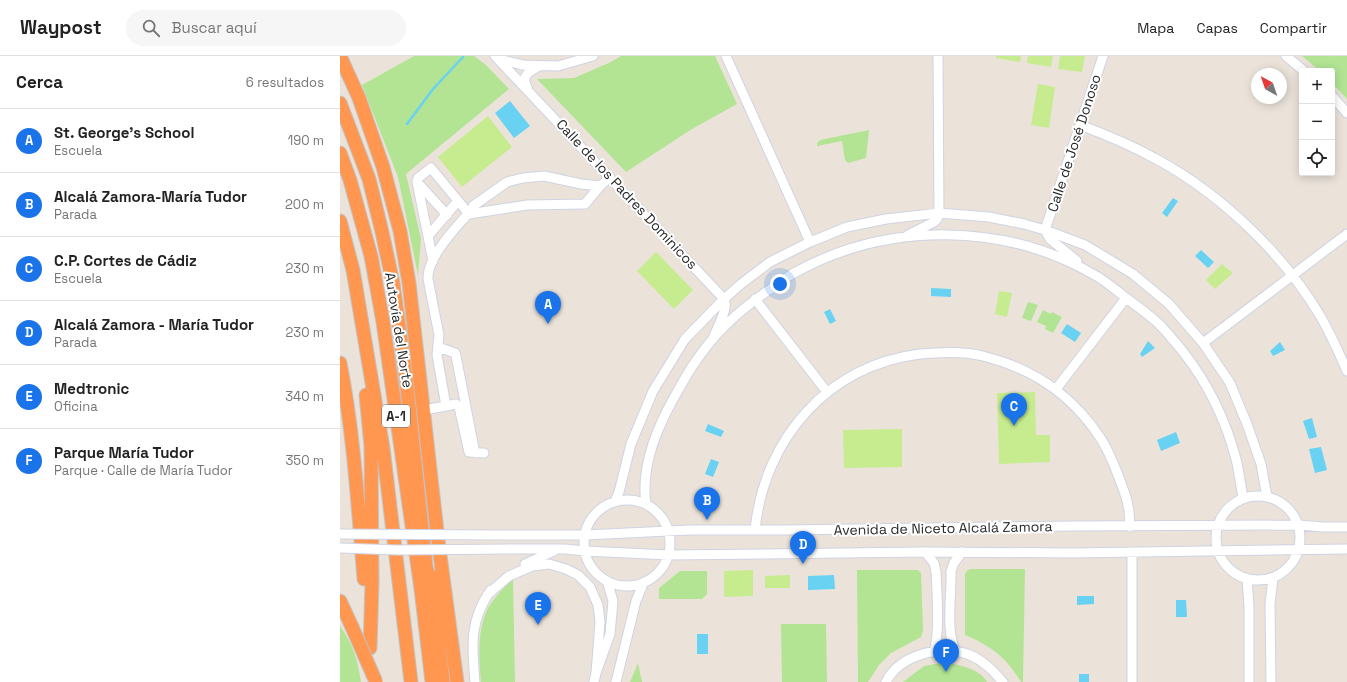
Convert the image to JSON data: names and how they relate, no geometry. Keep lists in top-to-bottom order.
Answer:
{
  "streets": {
    "highway": ["Autovía del Norte", "A-1"],
    "street": ["Calle de José Donoso", "Calle de los Padres Dominicos", "Avenida de Niceto Alcalá Zamora"]
  },
  "north": "top left",
  "page": {
    "header": "Waypost",
    "search": "Buscar aquí",
    "nav": ["Mapa", "Capas", "Compartir"],
    "heading": ["Cerca", "6 resultados"],
    "map_buttons": ["+", "−"],
    "list": [
      {
        "mark": "A",
        "name": "St. George's School",
        "note": "Escuela",
        "value": "190 m"
      },
      {
        "mark": "B",
        "name": "Alcalá Zamora-María Tudor",
        "note": "Parada",
        "value": "200 m"
      },
      {
        "mark": "C",
        "name": "C.P. Cortes de Cádiz",
        "note": "Escuela",
        "value": "230 m"
      },
      {
        "mark": "D",
        "name": "Alcalá Zamora - María Tudor",
        "note": "Parada",
        "value": "230 m"
      },
      {
        "mark": "E",
        "name": "Medtronic",
        "note": "Oficina",
        "value": "340 m"
      },
      {
        "mark": "F",
        "name": "Parque María Tudor",
        "note": "Parque · Calle de María Tudor",
        "value": "350 m"
      }
    ],
    "pins": [
      "A",
      "C",
      "B",
      "D",
      "E",
      "F"
    ]
  }
}
